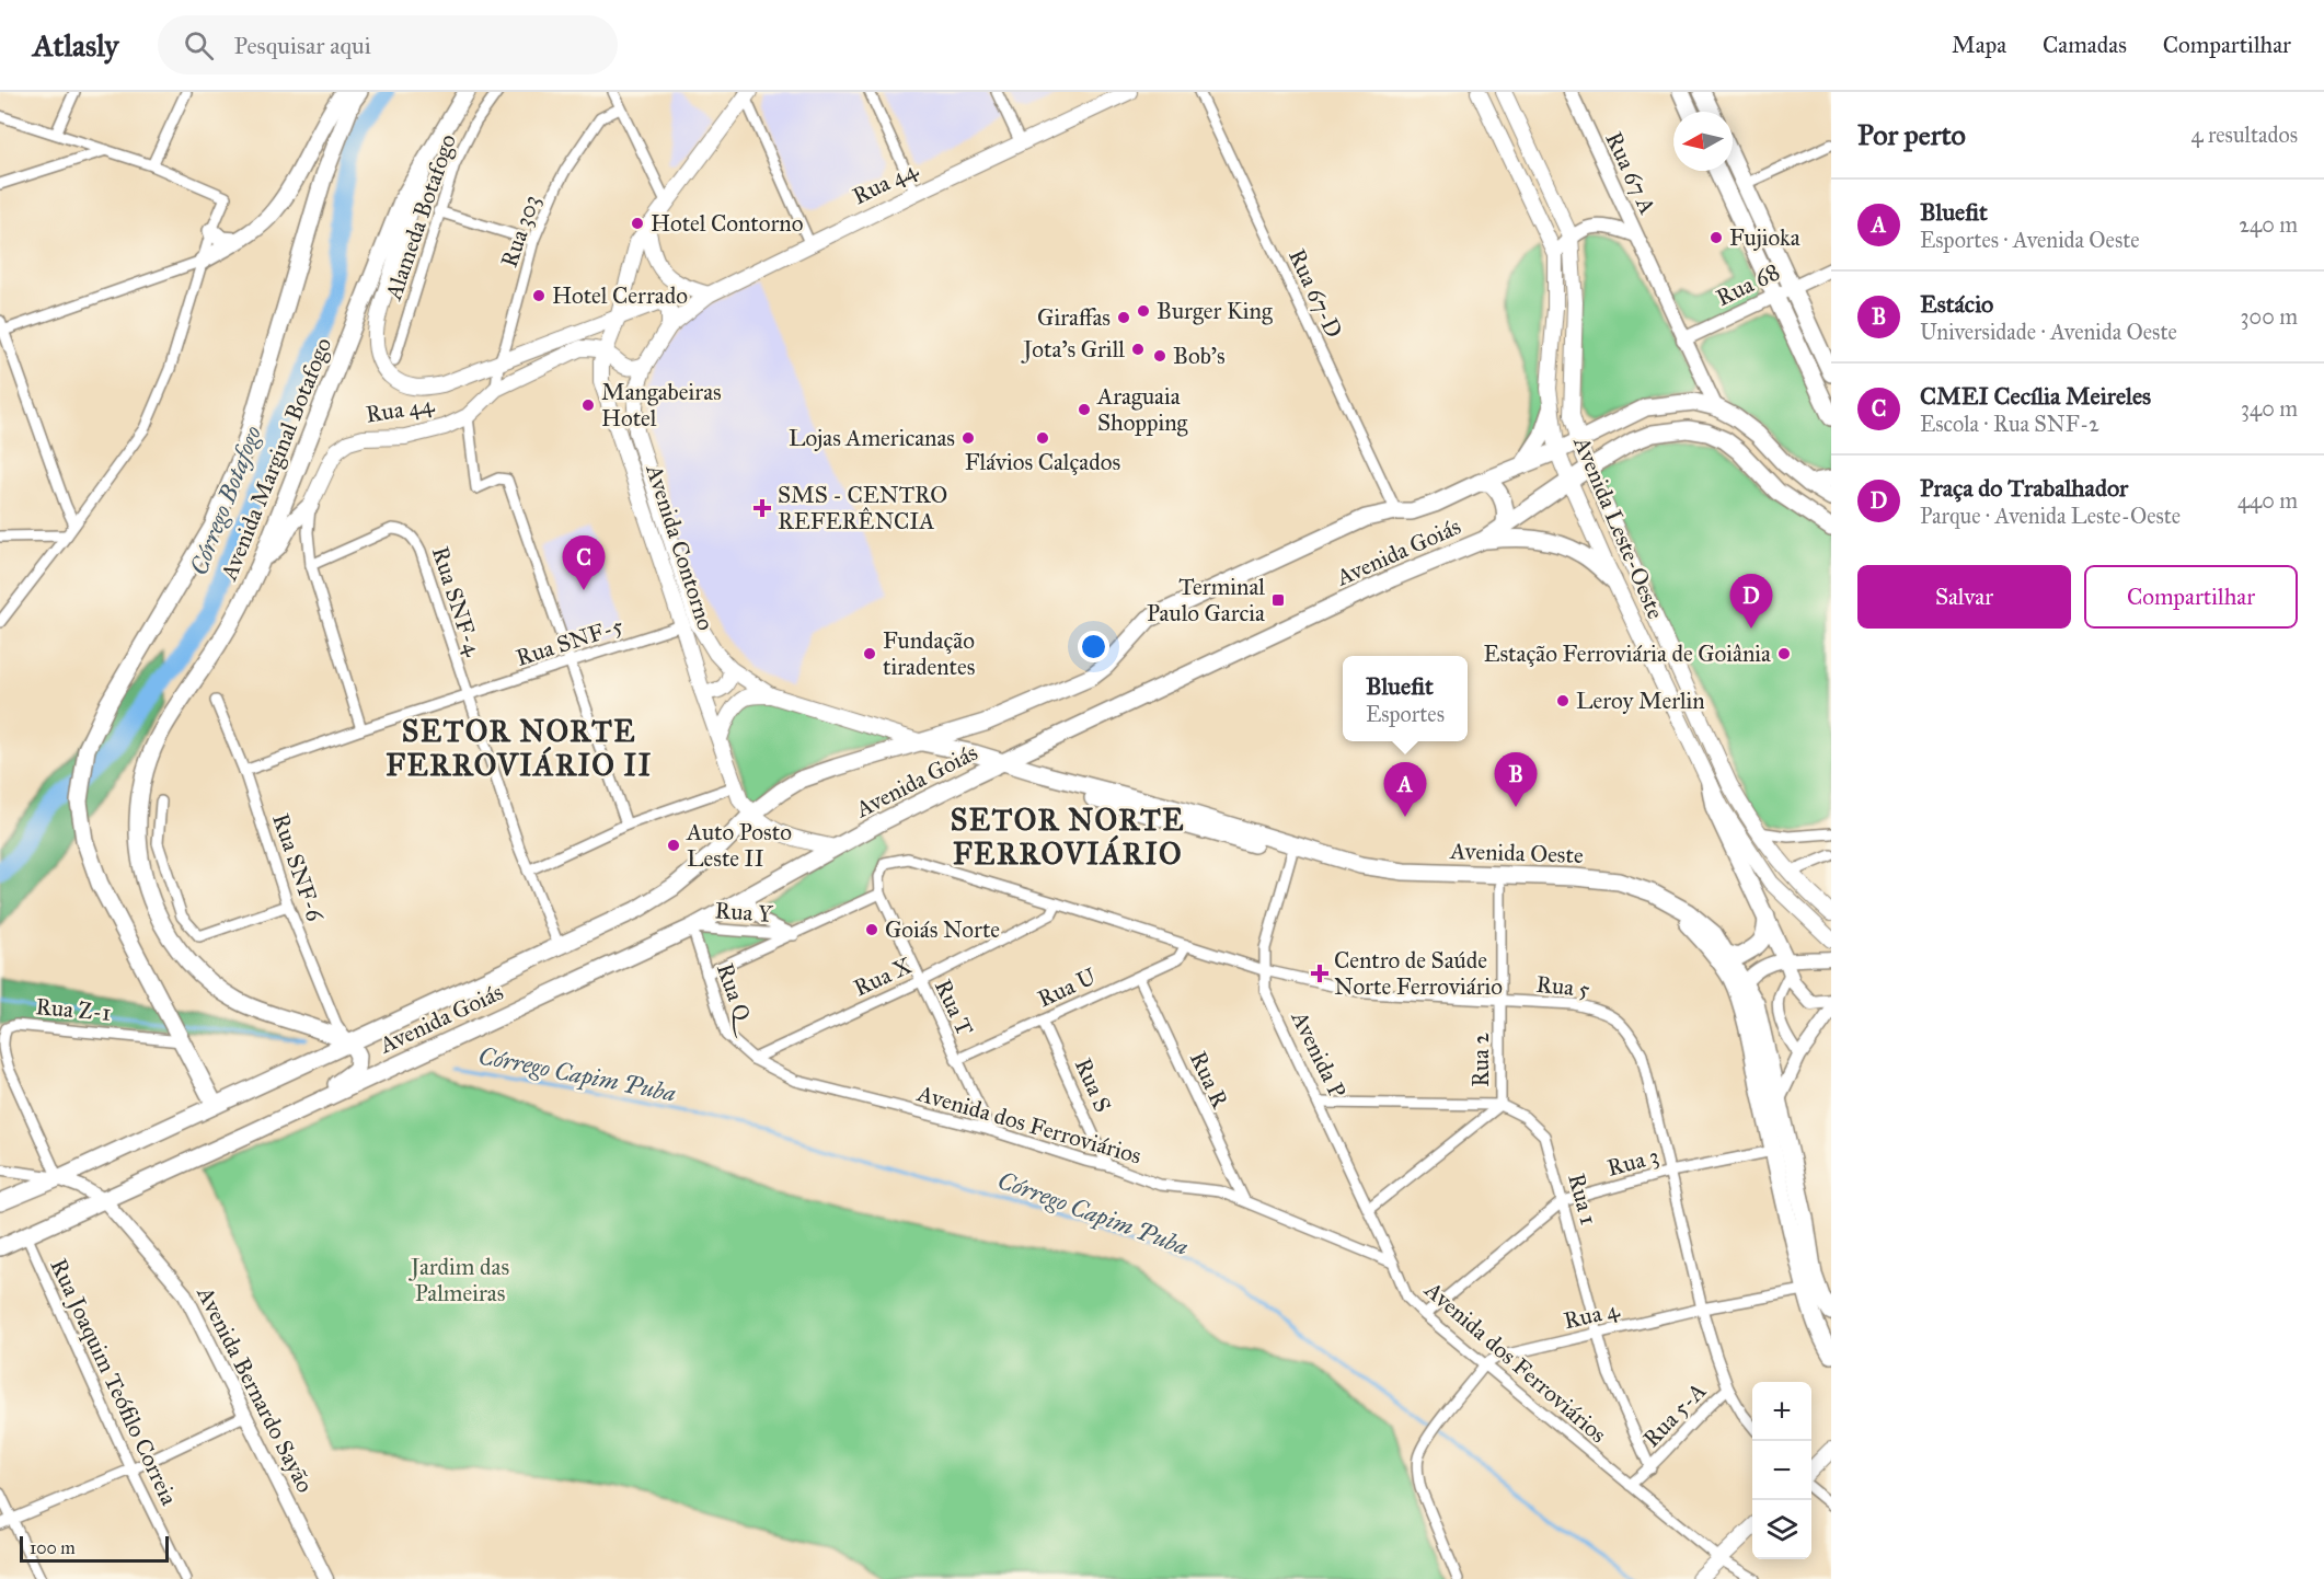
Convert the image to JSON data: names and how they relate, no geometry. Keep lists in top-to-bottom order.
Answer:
{
  "streets": {
    "main road": [
      "Rua 44",
      "Avenida Marginal Botafogo",
      "Avenida Leste-Oeste",
      "Avenida Contorno",
      "Avenida Goiás",
      "Avenida Oeste"
    ],
    "street": [
      "Rua 67 A",
      "Alameda Botafogo",
      "Rua 303",
      "Rua 68",
      "Rua 67-D",
      "Rua SNF-4",
      "Rua SNF-5",
      "Rua SNF-6",
      "Rua Y",
      "Rua X",
      "Rua 5",
      "Rua U",
      "Rua Q",
      "Rua T",
      "Rua Z-1",
      "Avenida P",
      "Rua 2",
      "Rua R",
      "Rua S",
      "Avenida dos Ferroviários",
      "Rua 3",
      "Rua 1",
      "Rua 4",
      "Rua Joaquim Teófilo Correia",
      "Avenida Bernardo Sayão",
      "Rua 5-A"
    ]
  },
  "crossings": [
    ["Rua 67 A", "Rua 68"],
    ["Rua 44", "Rua 303"],
    ["Rua 44", "Avenida Marginal Botafogo"],
    ["Rua 44", "Avenida Contorno"],
    ["Rua 44", "Rua SNF-4"],
    ["Rua 67-D", "Avenida Goiás"],
    ["Avenida Marginal Botafogo", "Avenida Goiás"],
    ["Avenida Marginal Botafogo", "Rua SNF-6"],
    ["Avenida Marginal Botafogo", "Rua Z-1"],
    ["Avenida Leste-Oeste", "Avenida Goiás"],
    ["Avenida Contorno", "Avenida Goiás"],
    ["Avenida Contorno", "Rua SNF-5"],
    ["Avenida Contorno", "Avenida Oeste"],
    ["Avenida Goiás", "Rua SNF-4"],
    ["Avenida Goiás", "Avenida Oeste"],
    ["Avenida Goiás", "Rua SNF-6"],
    ["Avenida Goiás", "Rua Y"],
    ["Avenida Goiás", "Rua Q"],
    ["Avenida Goiás", "Rua Z-1"],
    ["Avenida Goiás", "Rua Joaquim Teófilo Correia"],
    ["Avenida Goiás", "Avenida Bernardo Sayão"],
    ["Rua SNF-4", "Rua SNF-5"],
    ["Rua SNF-5", "Rua SNF-6"],
    ["Avenida Oeste", "Avenida P"],
    ["Avenida Oeste", "Rua 2"],
    ["Avenida Oeste", "Rua 3"],
    ["Avenida Oeste", "Rua 4"],
    ["Rua Y", "Rua 5"],
    ["Rua Y", "Rua Q"],
    ["Rua Y", "Rua T"],
    ["Rua X", "Rua 5"],
    ["Rua X", "Rua Q"],
    ["Rua X", "Rua T"],
    ["Rua X", "Avenida dos Ferroviários"],
    ["Rua 5", "Rua U"],
    ["Rua 5", "Rua T"],
    ["Rua 5", "Avenida P"],
    ["Rua 5", "Rua 2"],
    ["Rua 5", "Rua 3"],
    ["Rua 5", "Rua 4"],
    ["Rua 5", "Rua 5-A"],
    ["Rua U", "Rua T"],
    ["Rua U", "Rua R"],
    ["Rua U", "Rua S"],
    ["Rua Q", "Avenida dos Ferroviários"],
    ["Rua T", "Avenida dos Ferroviários"],
    ["Avenida P", "Rua 2"],
    ["Avenida P", "Avenida dos Ferroviários"],
    ["Avenida P", "Rua 1"],
    ["Rua 2", "Rua 1"],
    ["Rua R", "Avenida dos Ferroviários"],
    ["Rua S", "Avenida dos Ferroviários"],
    ["Avenida dos Ferroviários", "Rua 3"],
    ["Avenida dos Ferroviários", "Rua 4"],
    ["Rua 3", "Rua 1"],
    ["Rua 1", "Rua 4"],
    ["Rua 1", "Rua 5-A"]
  ],
  "districts": ["SETOR NORTE FERROVIÁRIO II", "SETOR NORTE FERROVIÁRIO"],
  "water": ["Córrego Botafogo", "Córrego Capim Puba"],
  "parks": ["Jardim das Palmeiras"],
  "places": {
    "other": [
      "Hotel Contorno",
      "Fujioka",
      "Hotel Cerrado",
      "Burger King",
      "Giraffas",
      "Jota's Grill",
      "Bob's",
      "Mangabeiras Hotel",
      "Araguaia Shopping",
      "Lojas Americanas",
      "Flávios Calçados",
      "Fundação tiradentes",
      "Estação Ferroviária de Goiânia",
      "Leroy Merlin",
      "Auto Posto Leste II",
      "Goiás Norte"
    ],
    "health": ["SMS - CENTRO REFERÊNCIA", "Centro de Saúde Norte Ferroviário"],
    "transit": ["Terminal Paulo Garcia"]
  },
  "scale_bar": "100 m",
  "north": "left",
  "page": {
    "header": "Atlasly",
    "search": "Pesquisar aqui",
    "nav": ["Mapa", "Camadas", "Compartilhar"],
    "heading": ["Por perto", "4 resultados"],
    "list": [
      {
        "mark": "A",
        "name": "Bluefit",
        "note": "Esportes · Avenida Oeste",
        "value": "240 m"
      },
      {
        "mark": "B",
        "name": "Estácio",
        "note": "Universidade · Avenida Oeste",
        "value": "300 m"
      },
      {
        "mark": "C",
        "name": "CMEI Cecília Meireles",
        "note": "Escola · Rua SNF-2",
        "value": "340 m"
      },
      {
        "mark": "D",
        "name": "Praça do Trabalhador",
        "note": "Parque · Avenida Leste-Oeste",
        "value": "440 m"
      }
    ],
    "pins": [
      "C",
      "D",
      "B",
      "A"
    ],
    "buttons": ["Salvar", "Compartilhar"],
    "popup": ["Bluefit", "Esportes"],
    "map_buttons": ["+", "−"],
    "scale": "100 m"
  }
}
